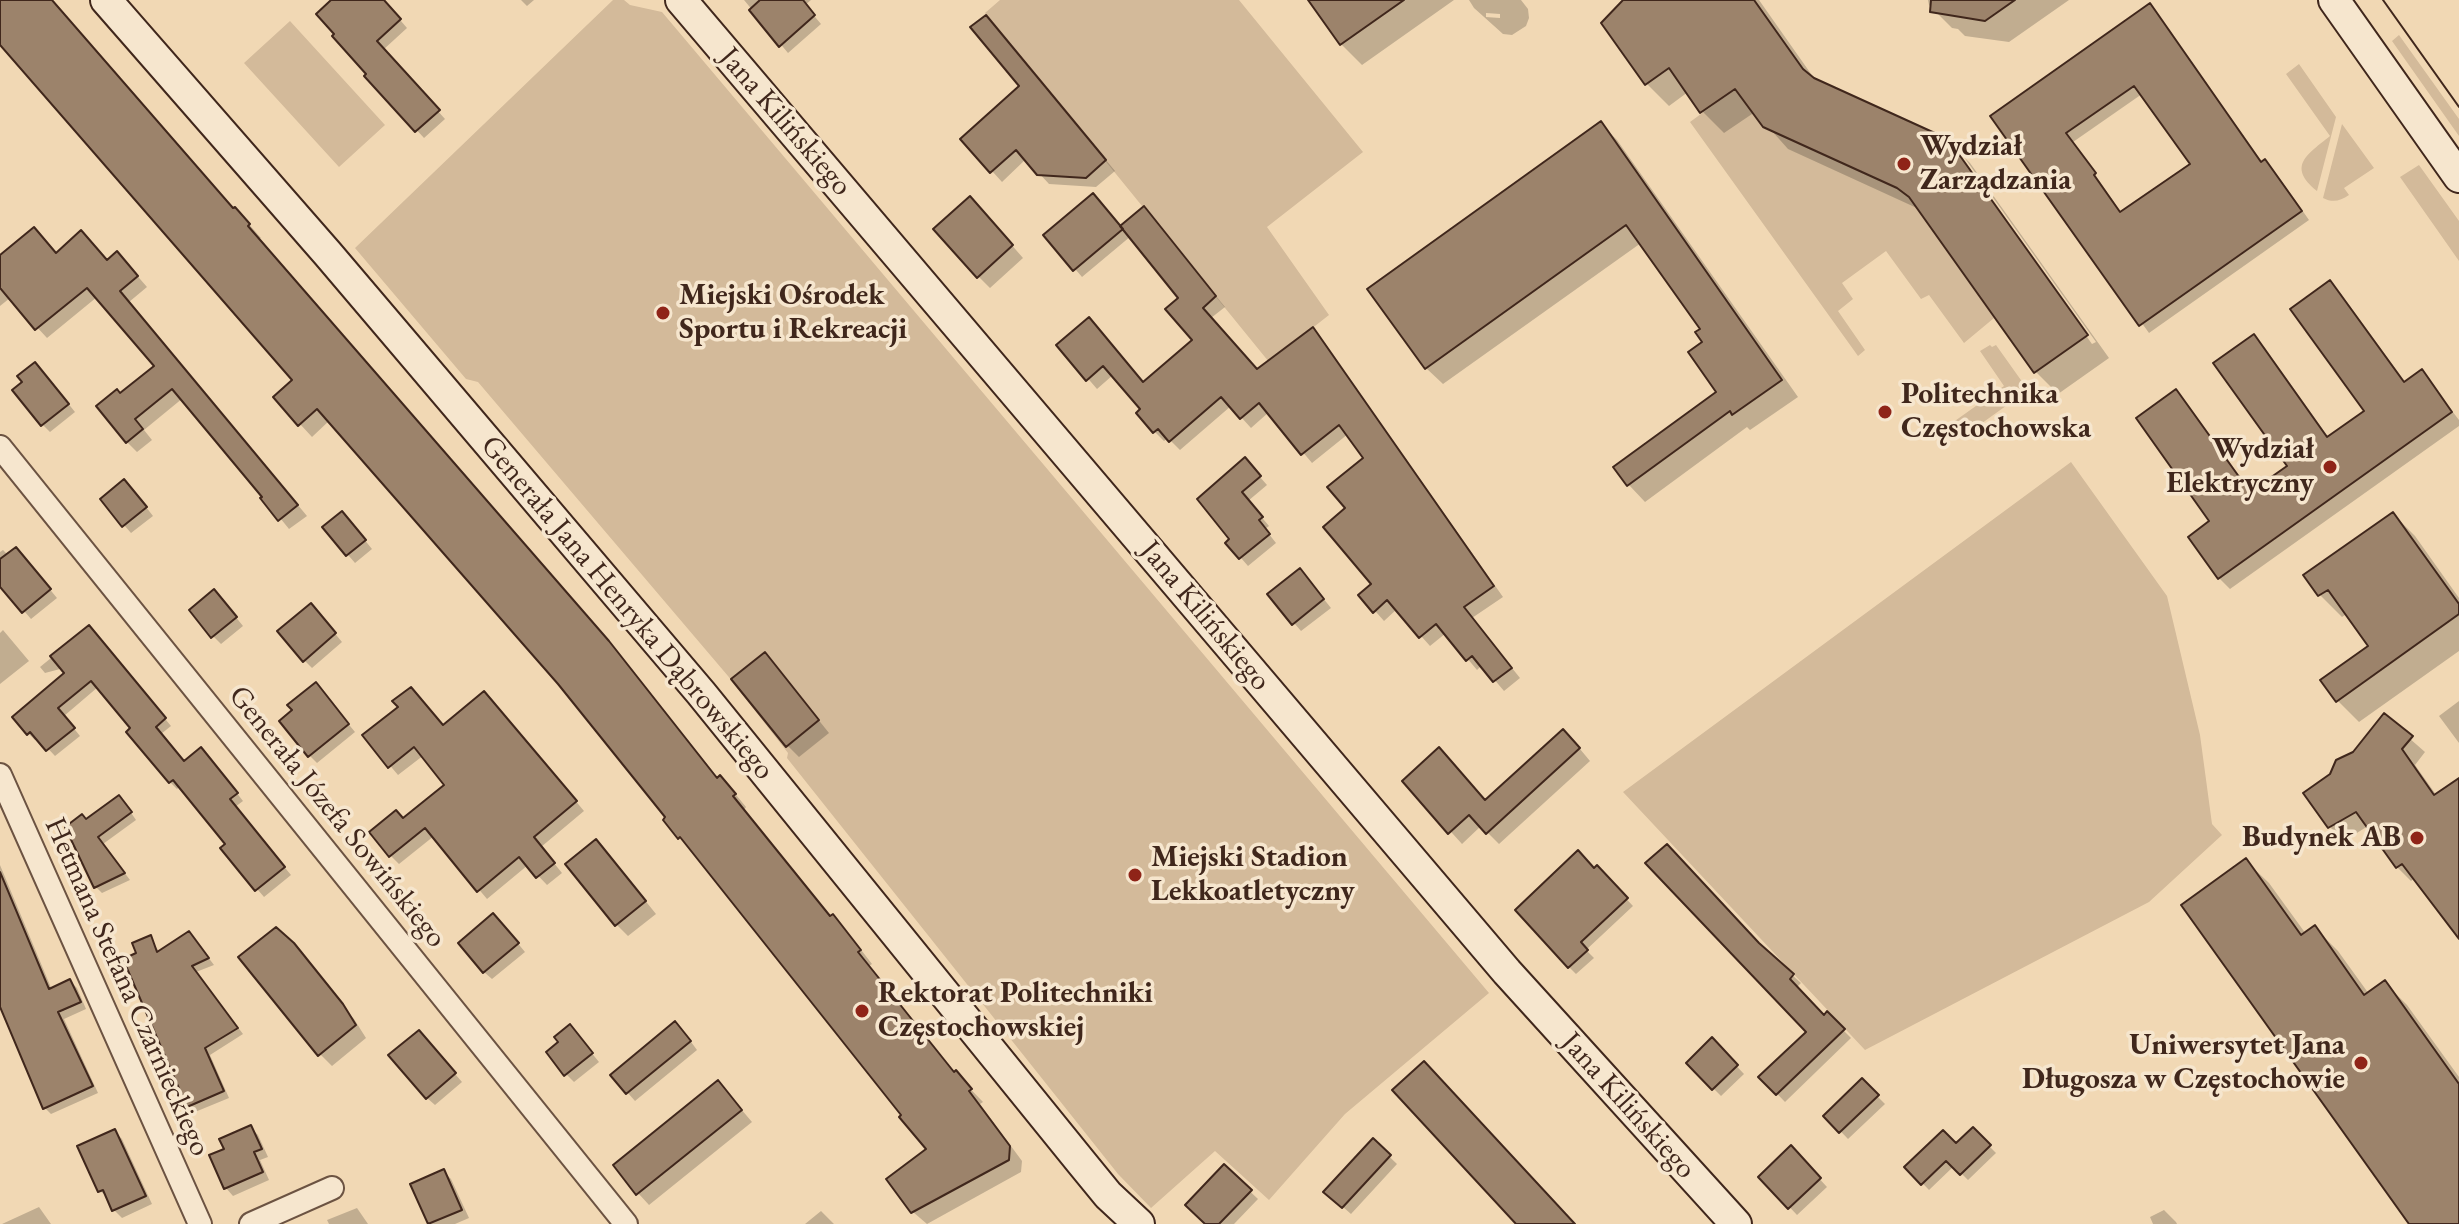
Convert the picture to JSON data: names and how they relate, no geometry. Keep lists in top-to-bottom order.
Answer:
{
  "streets": {
    "street": [
      "Jana Kilińskiego",
      "Generała Jana Henryka Dąbrowskiego",
      "Generała Józefa Sowińskiego",
      "Hetmana Stefana Czarnieckiego"
    ]
  },
  "places": [
    "Wydział Zarządzania",
    "Miejski Ośrodek Sportu i Rekreacji",
    "Politechnika Częstochowska",
    "Wydział Elektryczny",
    "Budynek AB",
    "Miejski Stadion Lekkoatletyczny",
    "Rektorat Politechniki Częstochowskiej",
    "Uniwersytet Jana Długosza w Częstochowie"
  ]
}
